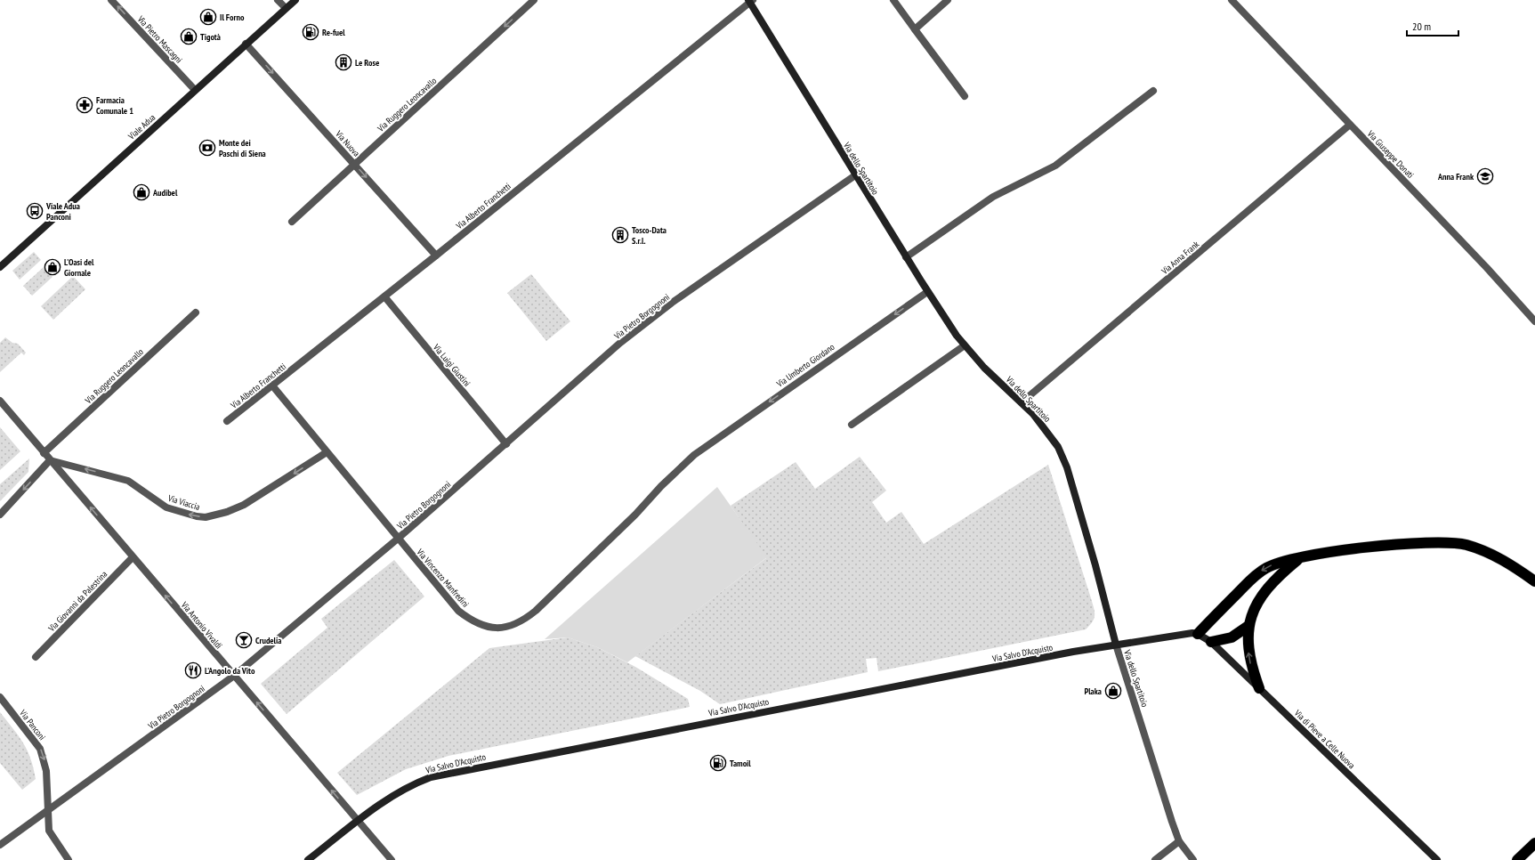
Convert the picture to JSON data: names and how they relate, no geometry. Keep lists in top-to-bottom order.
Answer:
{
  "streets": {
    "main road": [
      "Viale Adua",
      "Via dello Spartitoio",
      "Via Salvo D'Acquisto",
      "Via di Pieve a Celle Nuova"
    ],
    "street": [
      "Via Pietro Mascagni",
      "Via Ruggero Leoncavallo",
      "Via Nuova",
      "Via Giuseppe Donati",
      "Via Alberto Franchetti",
      "Via Anna Frank",
      "Via Pietro Borgognoni",
      "Via Luigi Giustini",
      "Via Umberto Giordano",
      "Via Viaccia",
      "Via Vincenzo Manfredini",
      "Via Giovanni da Palestrina",
      "Via Antonio Vivaldi",
      "Via Panconi"
    ]
  },
  "crossings": [
    ["Via Pietro Mascagni", "Viale Adua"],
    ["Via Ruggero Leoncavallo", "Via Nuova"],
    ["Via Ruggero Leoncavallo", "Via Antonio Vivaldi"],
    ["Viale Adua", "Via Nuova"],
    ["Via Nuova", "Via Alberto Franchetti"],
    ["Via Giuseppe Donati", "Via Anna Frank"],
    ["Via dello Spartitoio", "Via Alberto Franchetti"],
    ["Via dello Spartitoio", "Via Anna Frank"],
    ["Via dello Spartitoio", "Via Pietro Borgognoni"],
    ["Via dello Spartitoio", "Via Umberto Giordano"],
    ["Via dello Spartitoio", "Via Salvo D'Acquisto"],
    ["Via Alberto Franchetti", "Via Luigi Giustini"],
    ["Via Alberto Franchetti", "Via Vincenzo Manfredini"],
    ["Via Pietro Borgognoni", "Via Luigi Giustini"],
    ["Via Pietro Borgognoni", "Via Vincenzo Manfredini"],
    ["Via Pietro Borgognoni", "Via Antonio Vivaldi"],
    ["Via Pietro Borgognoni", "Via Panconi"],
    ["Via Umberto Giordano", "Via Vincenzo Manfredini"],
    ["Via Viaccia", "Via Vincenzo Manfredini"],
    ["Via Viaccia", "Via Antonio Vivaldi"],
    ["Via Giovanni da Palestrina", "Via Antonio Vivaldi"],
    ["Via Antonio Vivaldi", "Via Salvo D'Acquisto"],
    ["Via Salvo D'Acquisto", "Via di Pieve a Celle Nuova"]
  ],
  "one_way": [
    "Via Pietro Mascagni",
    "Via Ruggero Leoncavallo",
    "Via Nuova",
    "Via Umberto Giordano",
    "Via Viaccia",
    "Via Antonio Vivaldi",
    "Via Panconi"
  ],
  "places": {
    "shop": [
      "Il Forno",
      "Tigotà",
      "Audibel",
      "L'Oasi del Giornale",
      "Plaka"
    ],
    "fuel station": ["Re-fuel", "Tamoil"],
    "building": ["Le Rose", "Tosco-Data S.r.l."],
    "pharmacy": ["Farmacia Comunale 1"],
    "bank": ["Monte dei Paschi di Siena"],
    "school or university": ["Anna Frank"],
    "bus stop": ["Viale Adua Panconi"],
    "bar": ["Crudelia"],
    "restaurant": ["L'Angolo da Vito"]
  },
  "scale_bar": "20 m"
}
